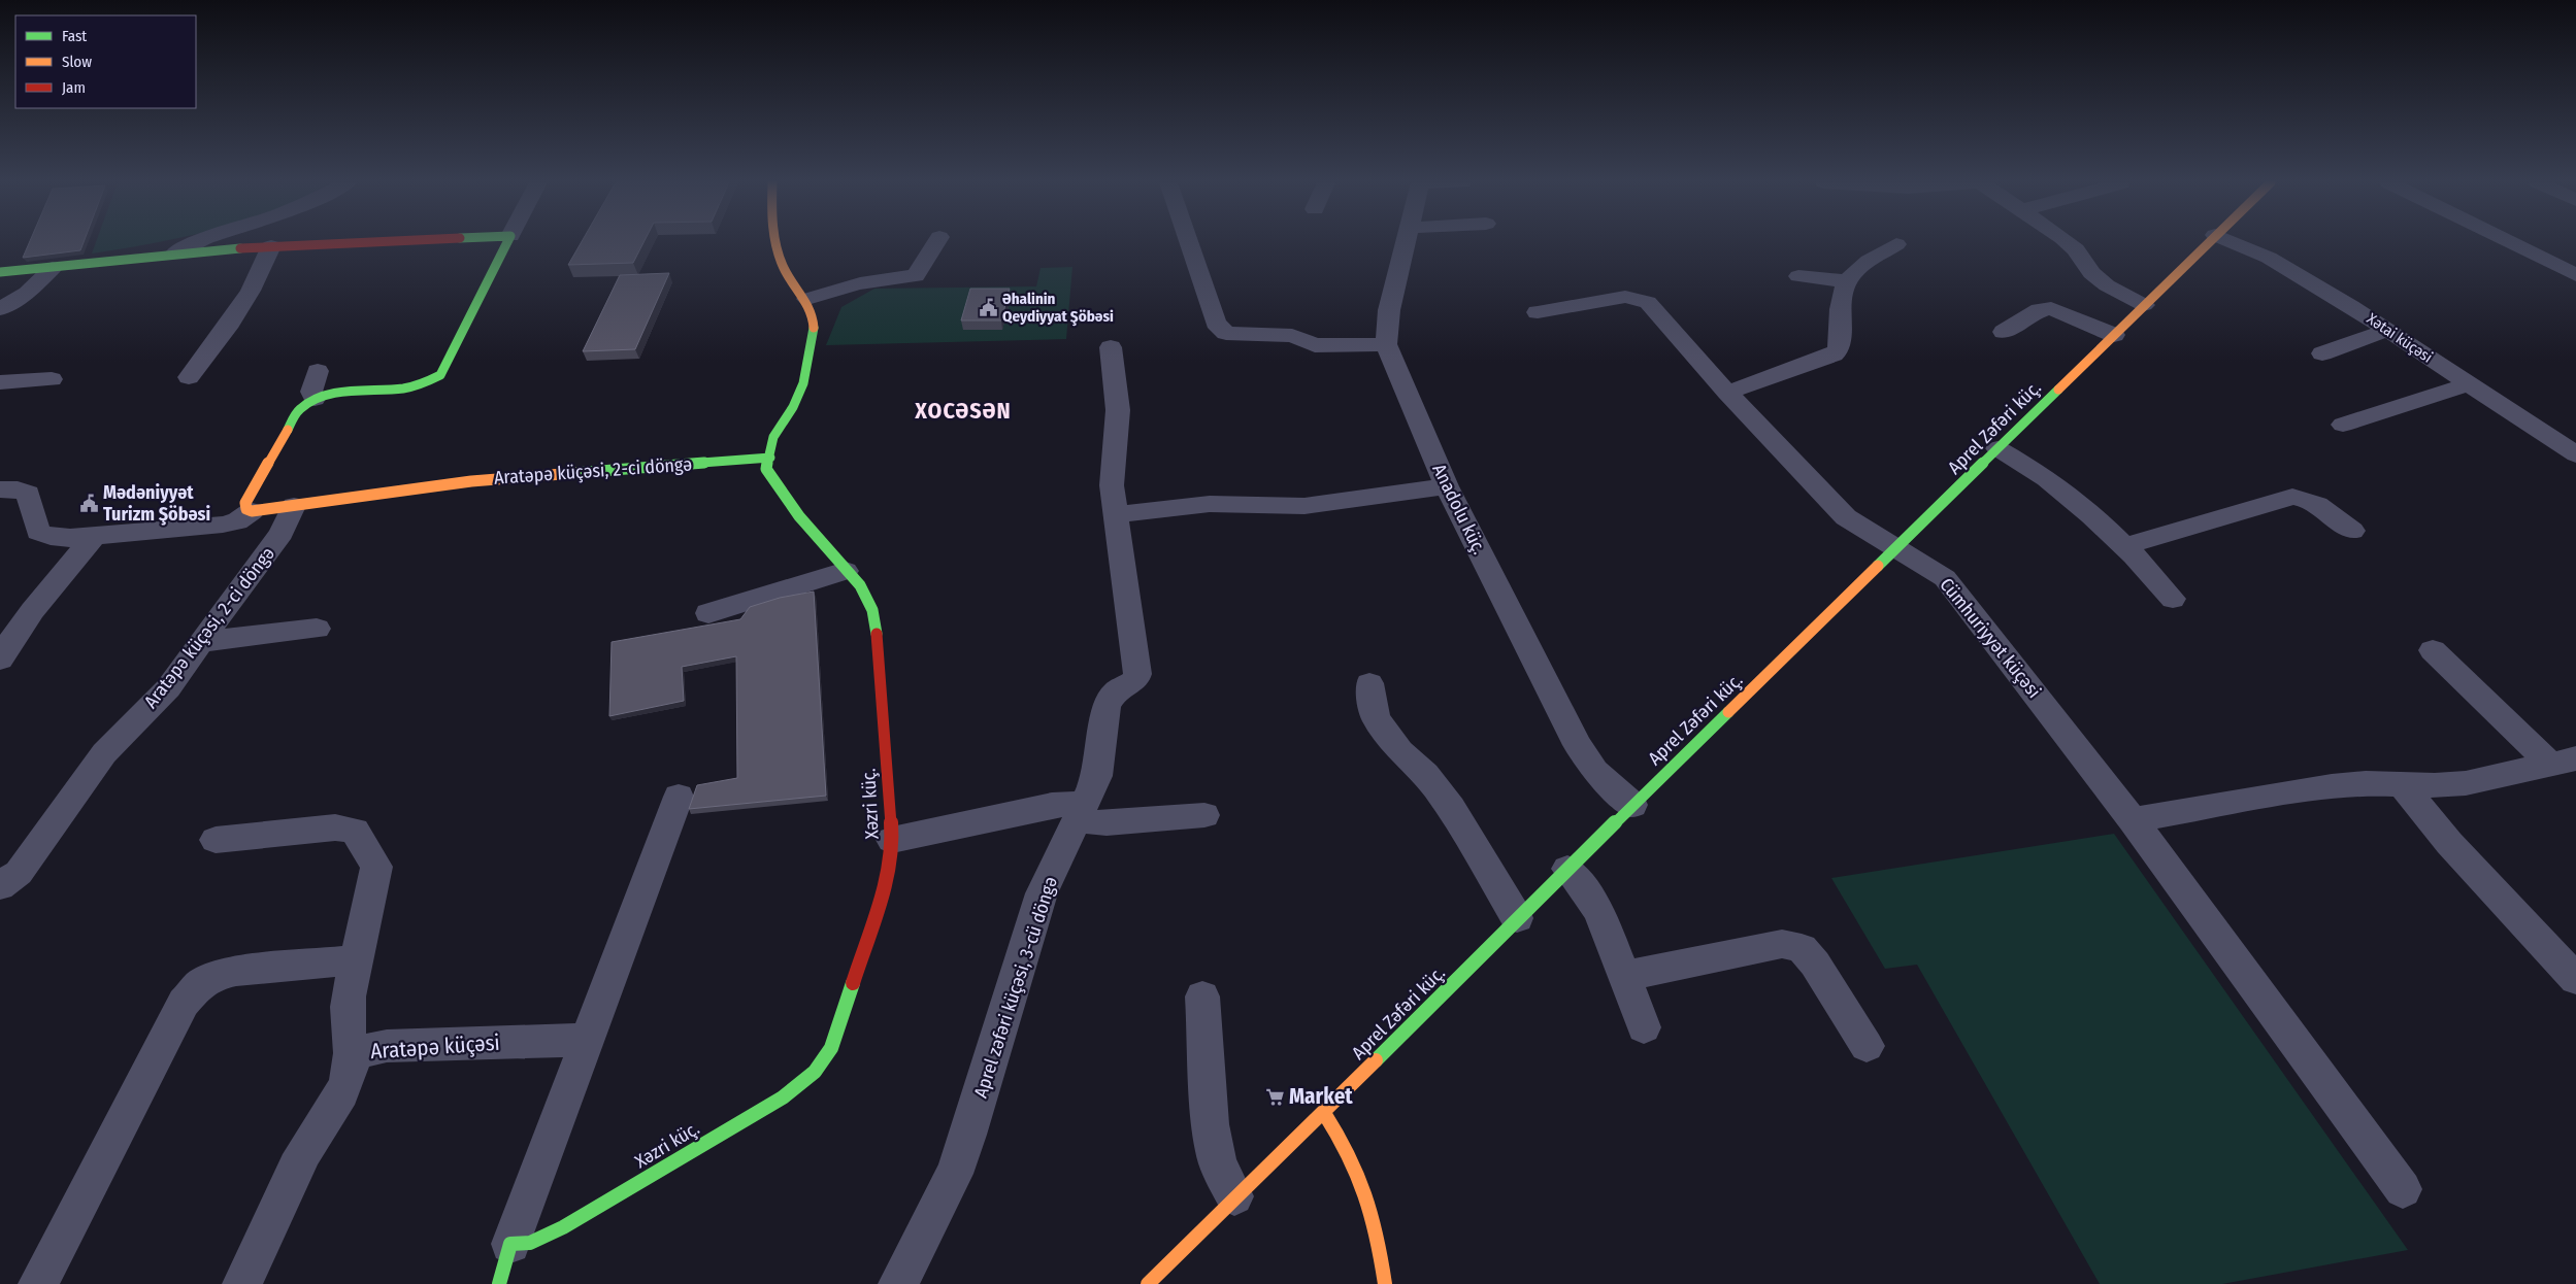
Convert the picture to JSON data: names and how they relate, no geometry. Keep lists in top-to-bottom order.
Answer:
{
  "streets": {
    "street": [
      "Xətai küçəsi",
      "Aprel Zəfəri küç.",
      "Aratəpə küçəsi, 2-ci döngə",
      "Anadolu küç.",
      "Cümhuriyyət küçəsi",
      "Xəzri küç.",
      "Aprel zəfəri küçəsi, 3-cü döngə",
      "Aratəpə küçəsi"
    ]
  },
  "crossings": [
    ["Aprel Zəfəri küç.", "Anadolu küç."],
    ["Aprel Zəfəri küç.", "Cümhuriyyət küçəsi"],
    ["Aratəpə küçəsi, 2-ci döngə", "Xəzri küç."]
  ],
  "districts": ["XOCƏSƏN"],
  "places": {
    "public building": ["Əhalinin Qeydiyyat Şöbəsi", "Mədəniyyət Turizm Şöbəsi"],
    "supermarket": ["Market"]
  },
  "legend": ["Fast", "Slow", "Jam"]
}
